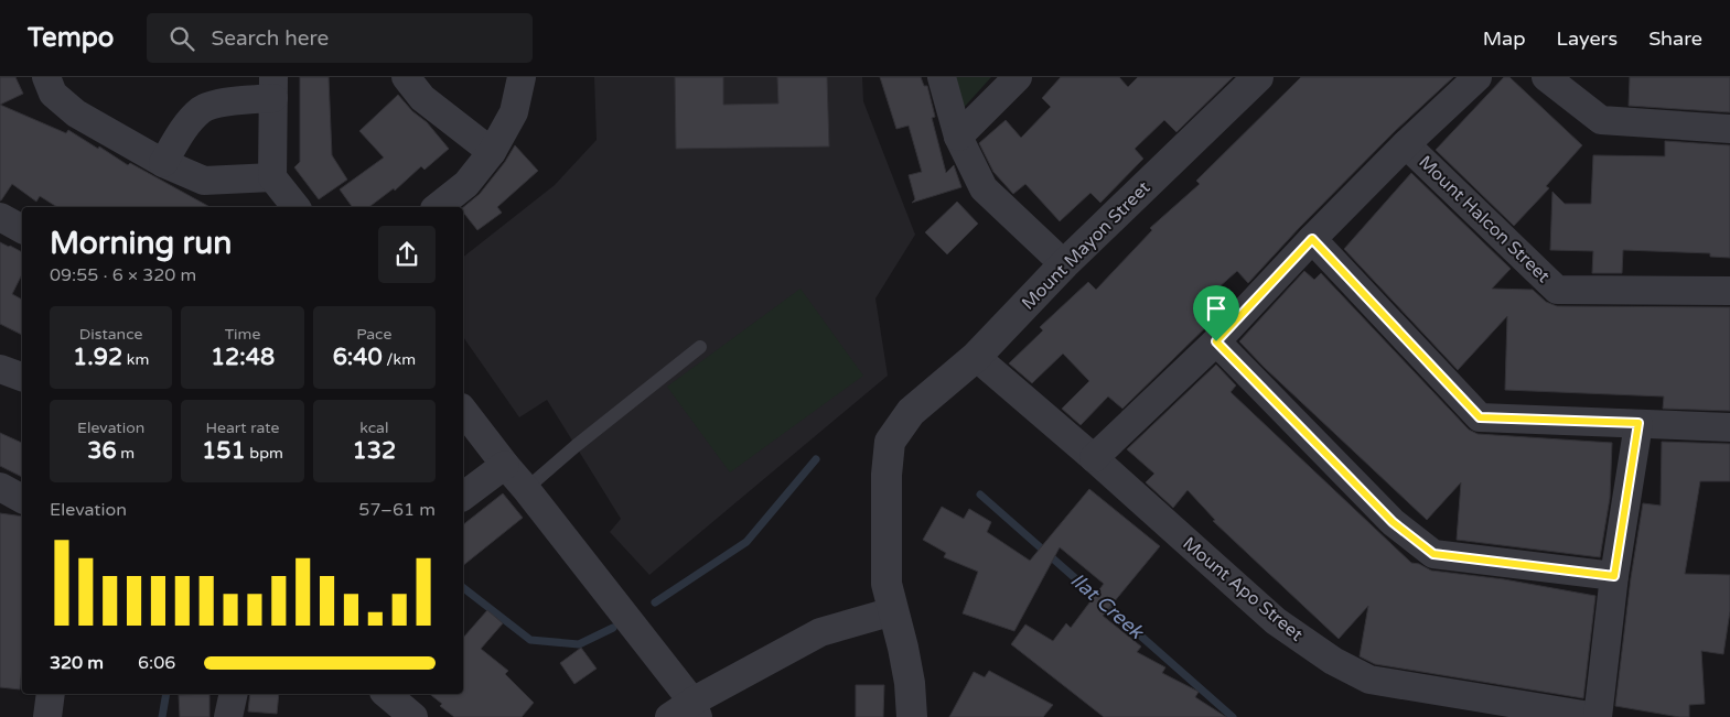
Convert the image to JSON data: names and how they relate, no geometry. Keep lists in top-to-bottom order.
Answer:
{
  "streets": {
    "street": ["Mount Halcon Street", "Mount Mayon Street", "Mount Apo Street"]
  },
  "crossings": [
    ["Mount Mayon Street", "Mount Apo Street"]
  ],
  "water": ["Ilat Creek"],
  "page": {
    "header": "Tempo",
    "search": "Search here",
    "nav": ["Map", "Layers", "Share"],
    "heading": ["Morning run", "09:55 · 6 × 320 m"],
    "stats": [
      ["Distance", "1.92 km"],
      ["Time", "12:48"],
      ["Pace", "6:40 /km"],
      ["Elevation", "36 m"],
      ["Heart rate", "151 bpm"],
      ["kcal", "132"]
    ],
    "chart": ["Elevation", "57–61 m"],
    "list": [
      {
        "name": "320 m",
        "note": "6:06"
      }
    ]
  }
}
